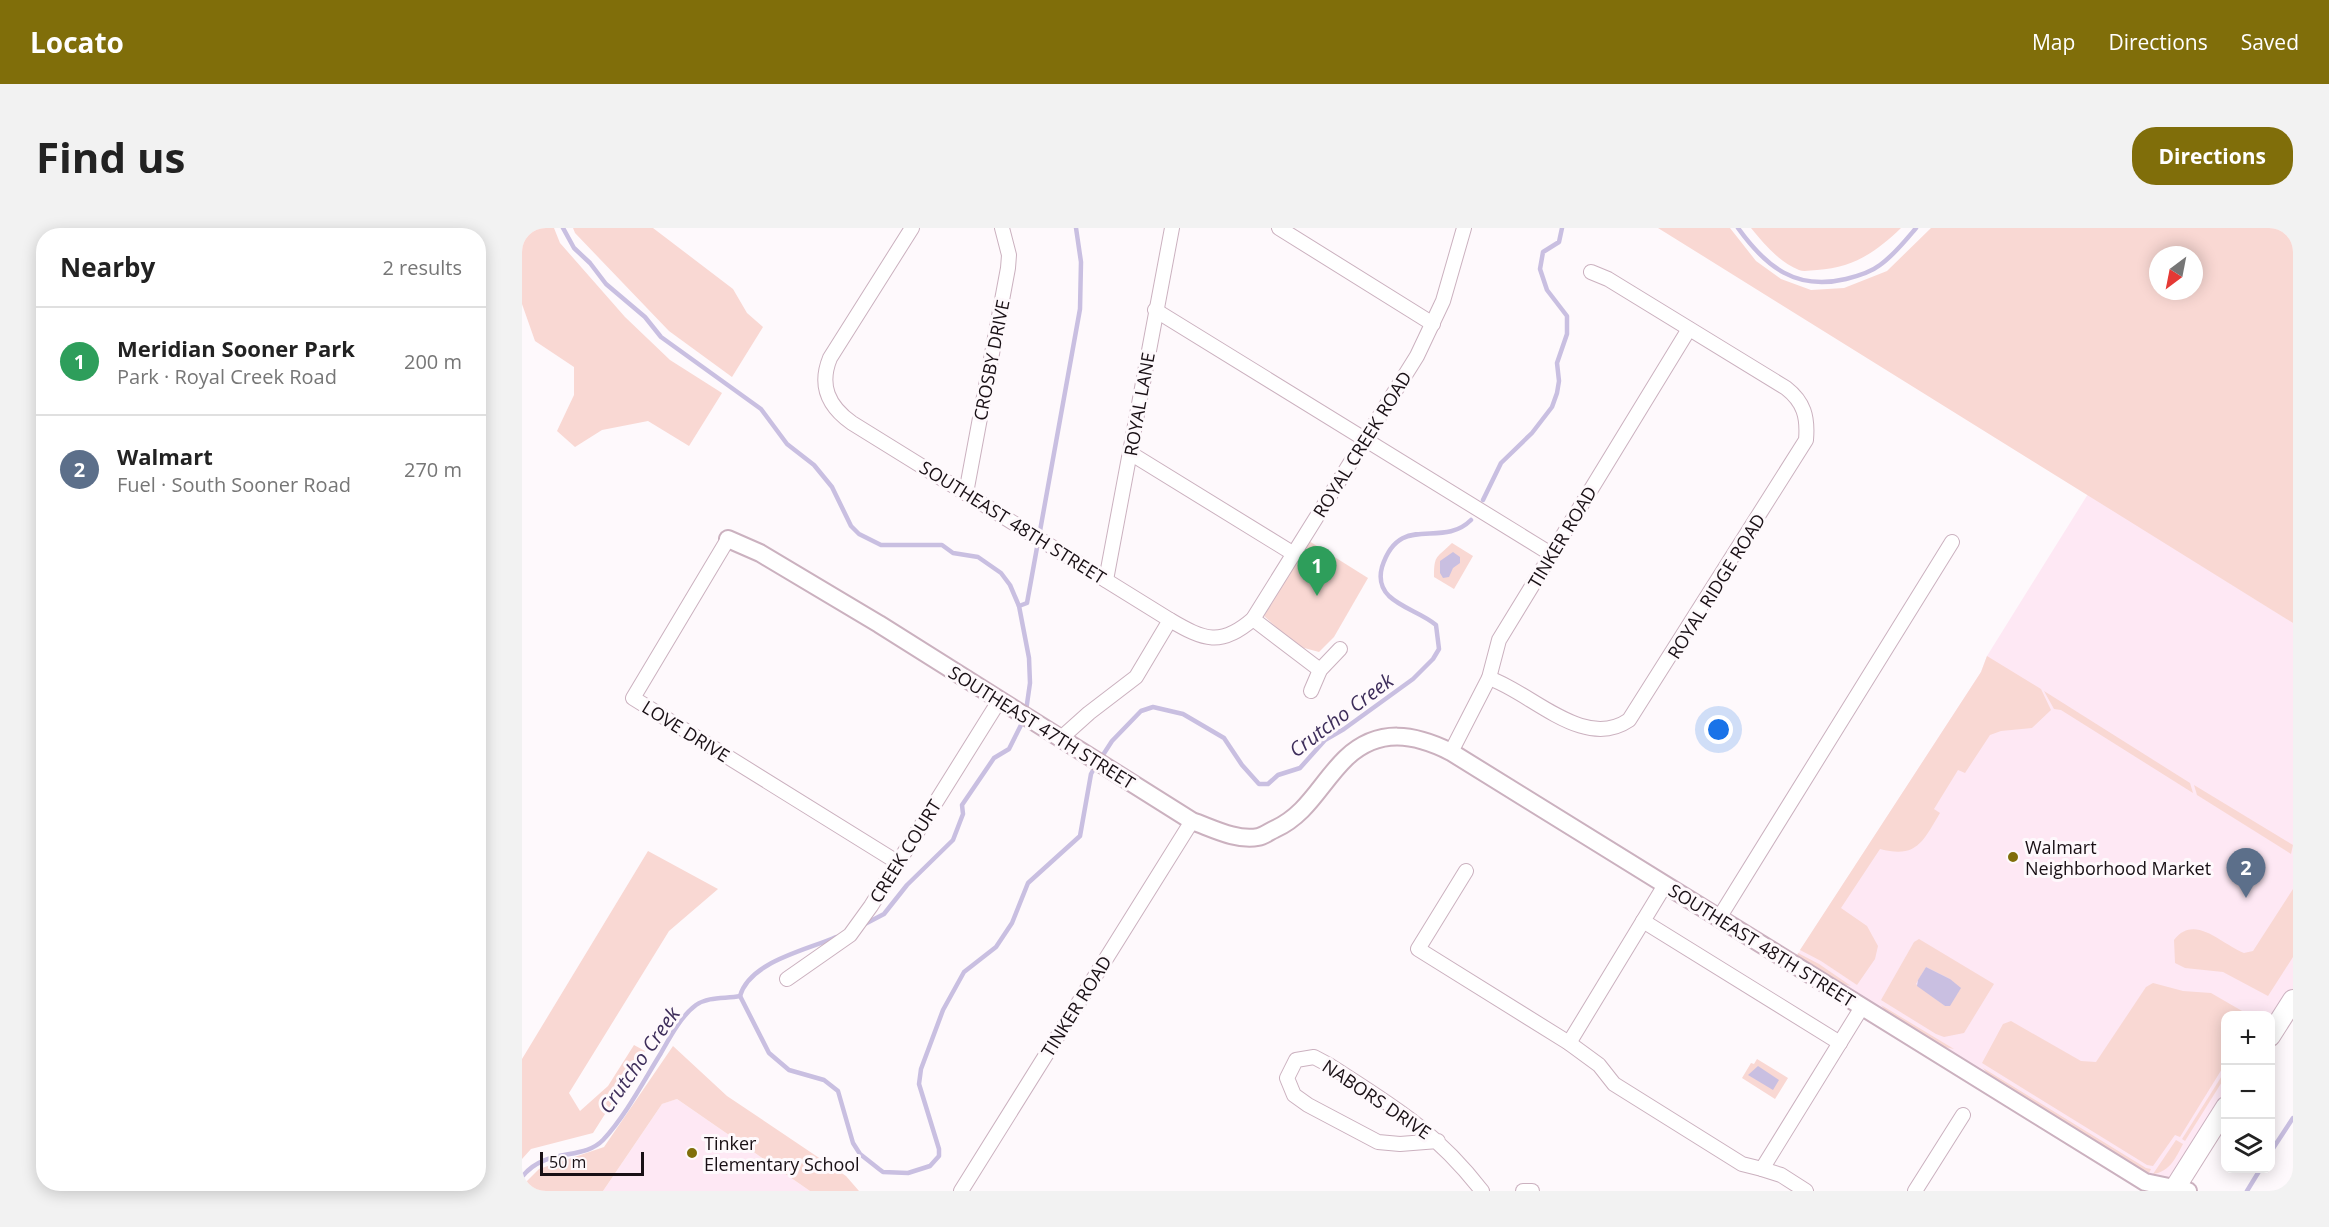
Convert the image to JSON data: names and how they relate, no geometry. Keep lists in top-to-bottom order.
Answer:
{
  "streets": {
    "street": [
      "CROSBY DRIVE",
      "ROYAL LANE",
      "ROYAL CREEK ROAD",
      "SOUTHEAST 48TH STREET",
      "TINKER ROAD",
      "ROYAL RIDGE ROAD",
      "SOUTHEAST 47TH STREET",
      "LOVE DRIVE",
      "CREEK COURT",
      "NABORS DRIVE"
    ]
  },
  "crossings": [
    ["CROSBY DRIVE", "SOUTHEAST 48TH STREET"],
    ["ROYAL LANE", "SOUTHEAST 48TH STREET"],
    ["ROYAL CREEK ROAD", "SOUTHEAST 48TH STREET"],
    ["SOUTHEAST 48TH STREET", "TINKER ROAD"],
    ["SOUTHEAST 48TH STREET", "SOUTHEAST 47TH STREET"],
    ["TINKER ROAD", "ROYAL RIDGE ROAD"],
    ["TINKER ROAD", "SOUTHEAST 47TH STREET"],
    ["SOUTHEAST 47TH STREET", "LOVE DRIVE"],
    ["SOUTHEAST 47TH STREET", "CREEK COURT"],
    ["LOVE DRIVE", "CREEK COURT"]
  ],
  "water": ["Crutcho Creek"],
  "places": ["Walmart Neighborhood Market", "Tinker Elementary School"],
  "scale_bar": "50 m",
  "north": "bottom left",
  "page": {
    "header": "Locato",
    "nav": ["Map", "Directions", "Saved"],
    "buttons": "Directions",
    "title": "Find us",
    "heading": ["Nearby", "2 results"],
    "list": [
      {
        "mark": "1",
        "name": "Meridian Sooner Park",
        "note": "Park · Royal Creek Road",
        "value": "200 m"
      },
      {
        "mark": "2",
        "name": "Walmart",
        "note": "Fuel · South Sooner Road",
        "value": "270 m"
      }
    ],
    "pins": ["1", "2"],
    "map_buttons": ["+", "−"],
    "scale": "50 m"
  }
}
